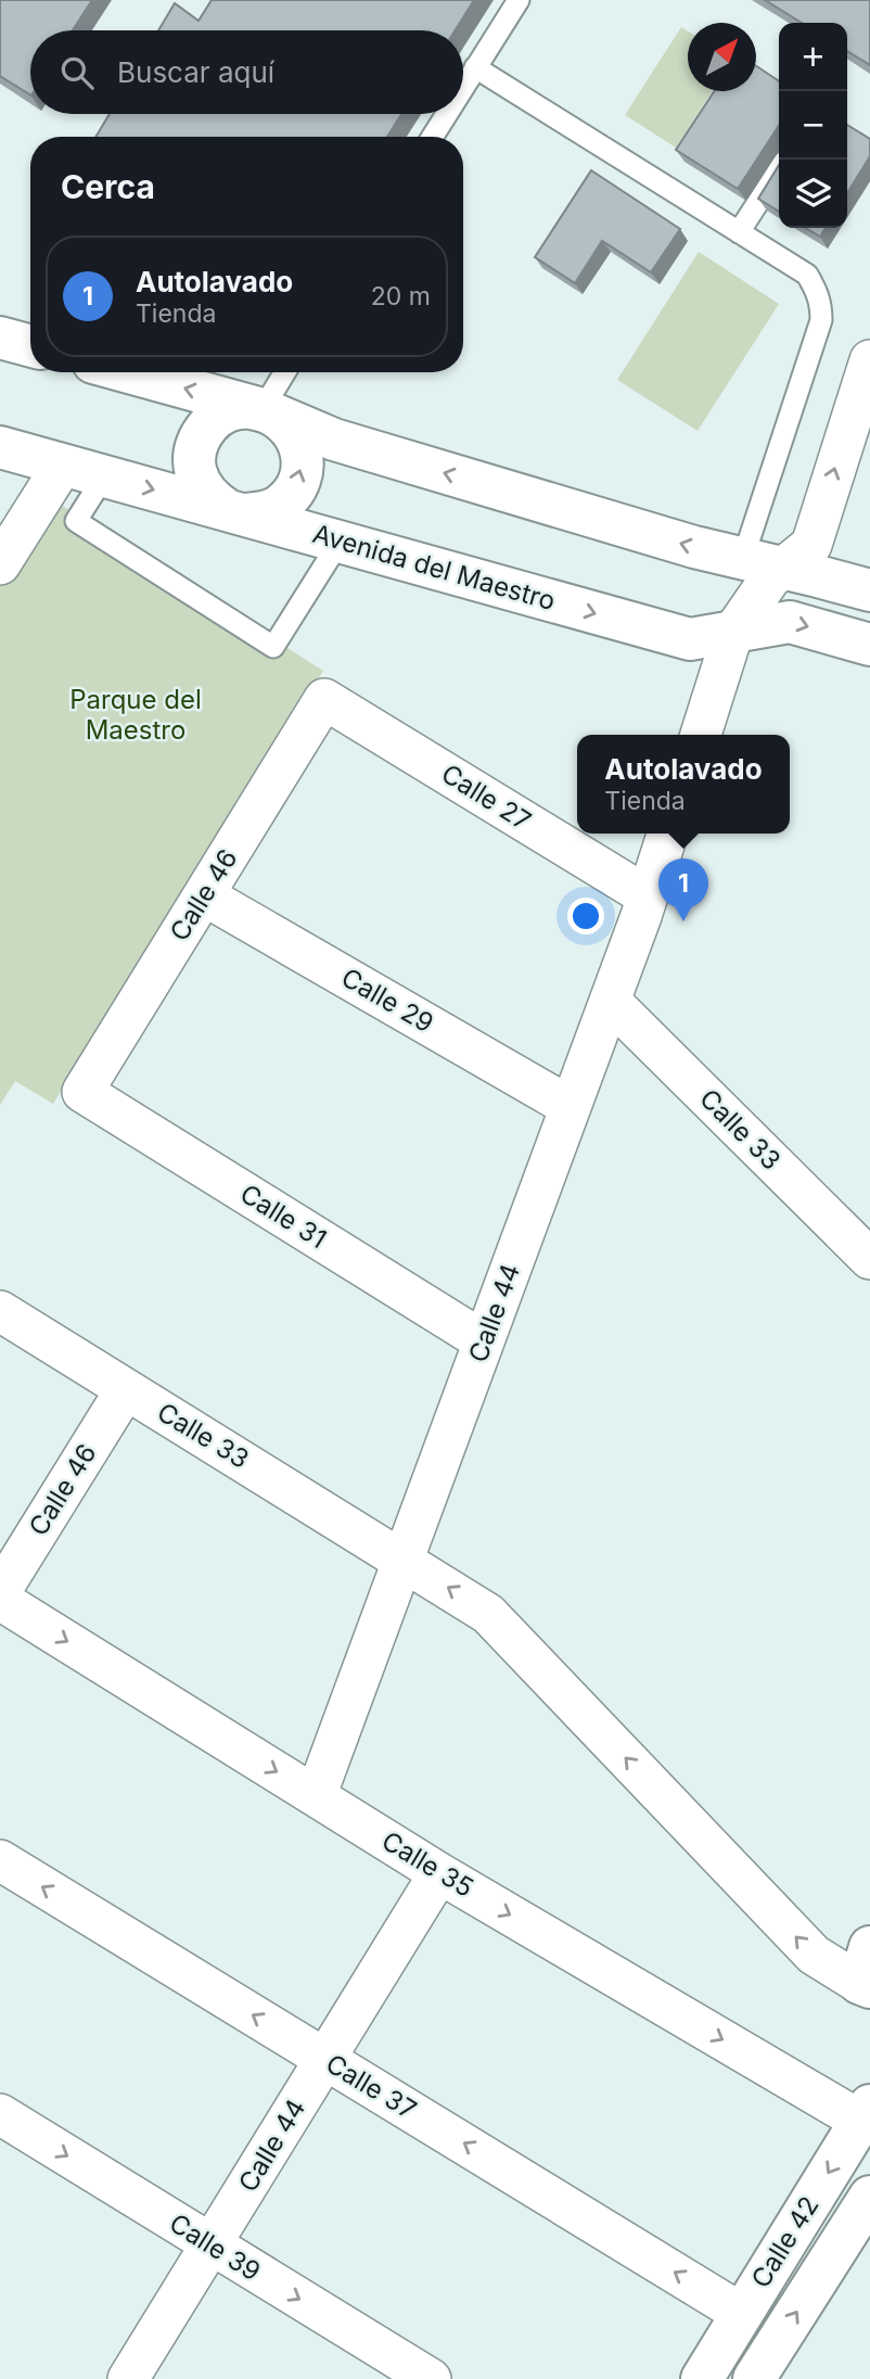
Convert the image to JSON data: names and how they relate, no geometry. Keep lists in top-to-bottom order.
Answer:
{
  "streets": {
    "street": [
      "Avenida del Maestro",
      "Calle 27",
      "Calle 46",
      "Calle 29",
      "Calle 33",
      "Calle 31",
      "Calle 44",
      "Calle 35",
      "Calle 37",
      "Calle 42",
      "Calle 39"
    ]
  },
  "crossings": [
    ["Calle 27", "Calle 46"],
    ["Calle 27", "Calle 44"],
    ["Calle 46", "Calle 29"],
    ["Calle 46", "Calle 33"],
    ["Calle 46", "Calle 31"],
    ["Calle 29", "Calle 44"],
    ["Calle 33", "Calle 44"],
    ["Calle 31", "Calle 44"],
    ["Calle 44", "Calle 35"],
    ["Calle 44", "Calle 37"],
    ["Calle 44", "Calle 39"],
    ["Calle 35", "Calle 42"],
    ["Calle 37", "Calle 42"]
  ],
  "one_way": ["Calle 37", "Calle 39"],
  "parks": ["Parque del Maestro"],
  "north": "top right",
  "page": {
    "map_buttons": ["+", "−"],
    "search": "Buscar aquí",
    "heading": "Cerca",
    "list": [
      {
        "mark": "1",
        "name": "Autolavado",
        "note": "Tienda",
        "value": "20 m"
      }
    ],
    "popup": ["Autolavado", "Tienda"],
    "pins": "1"
  }
}
